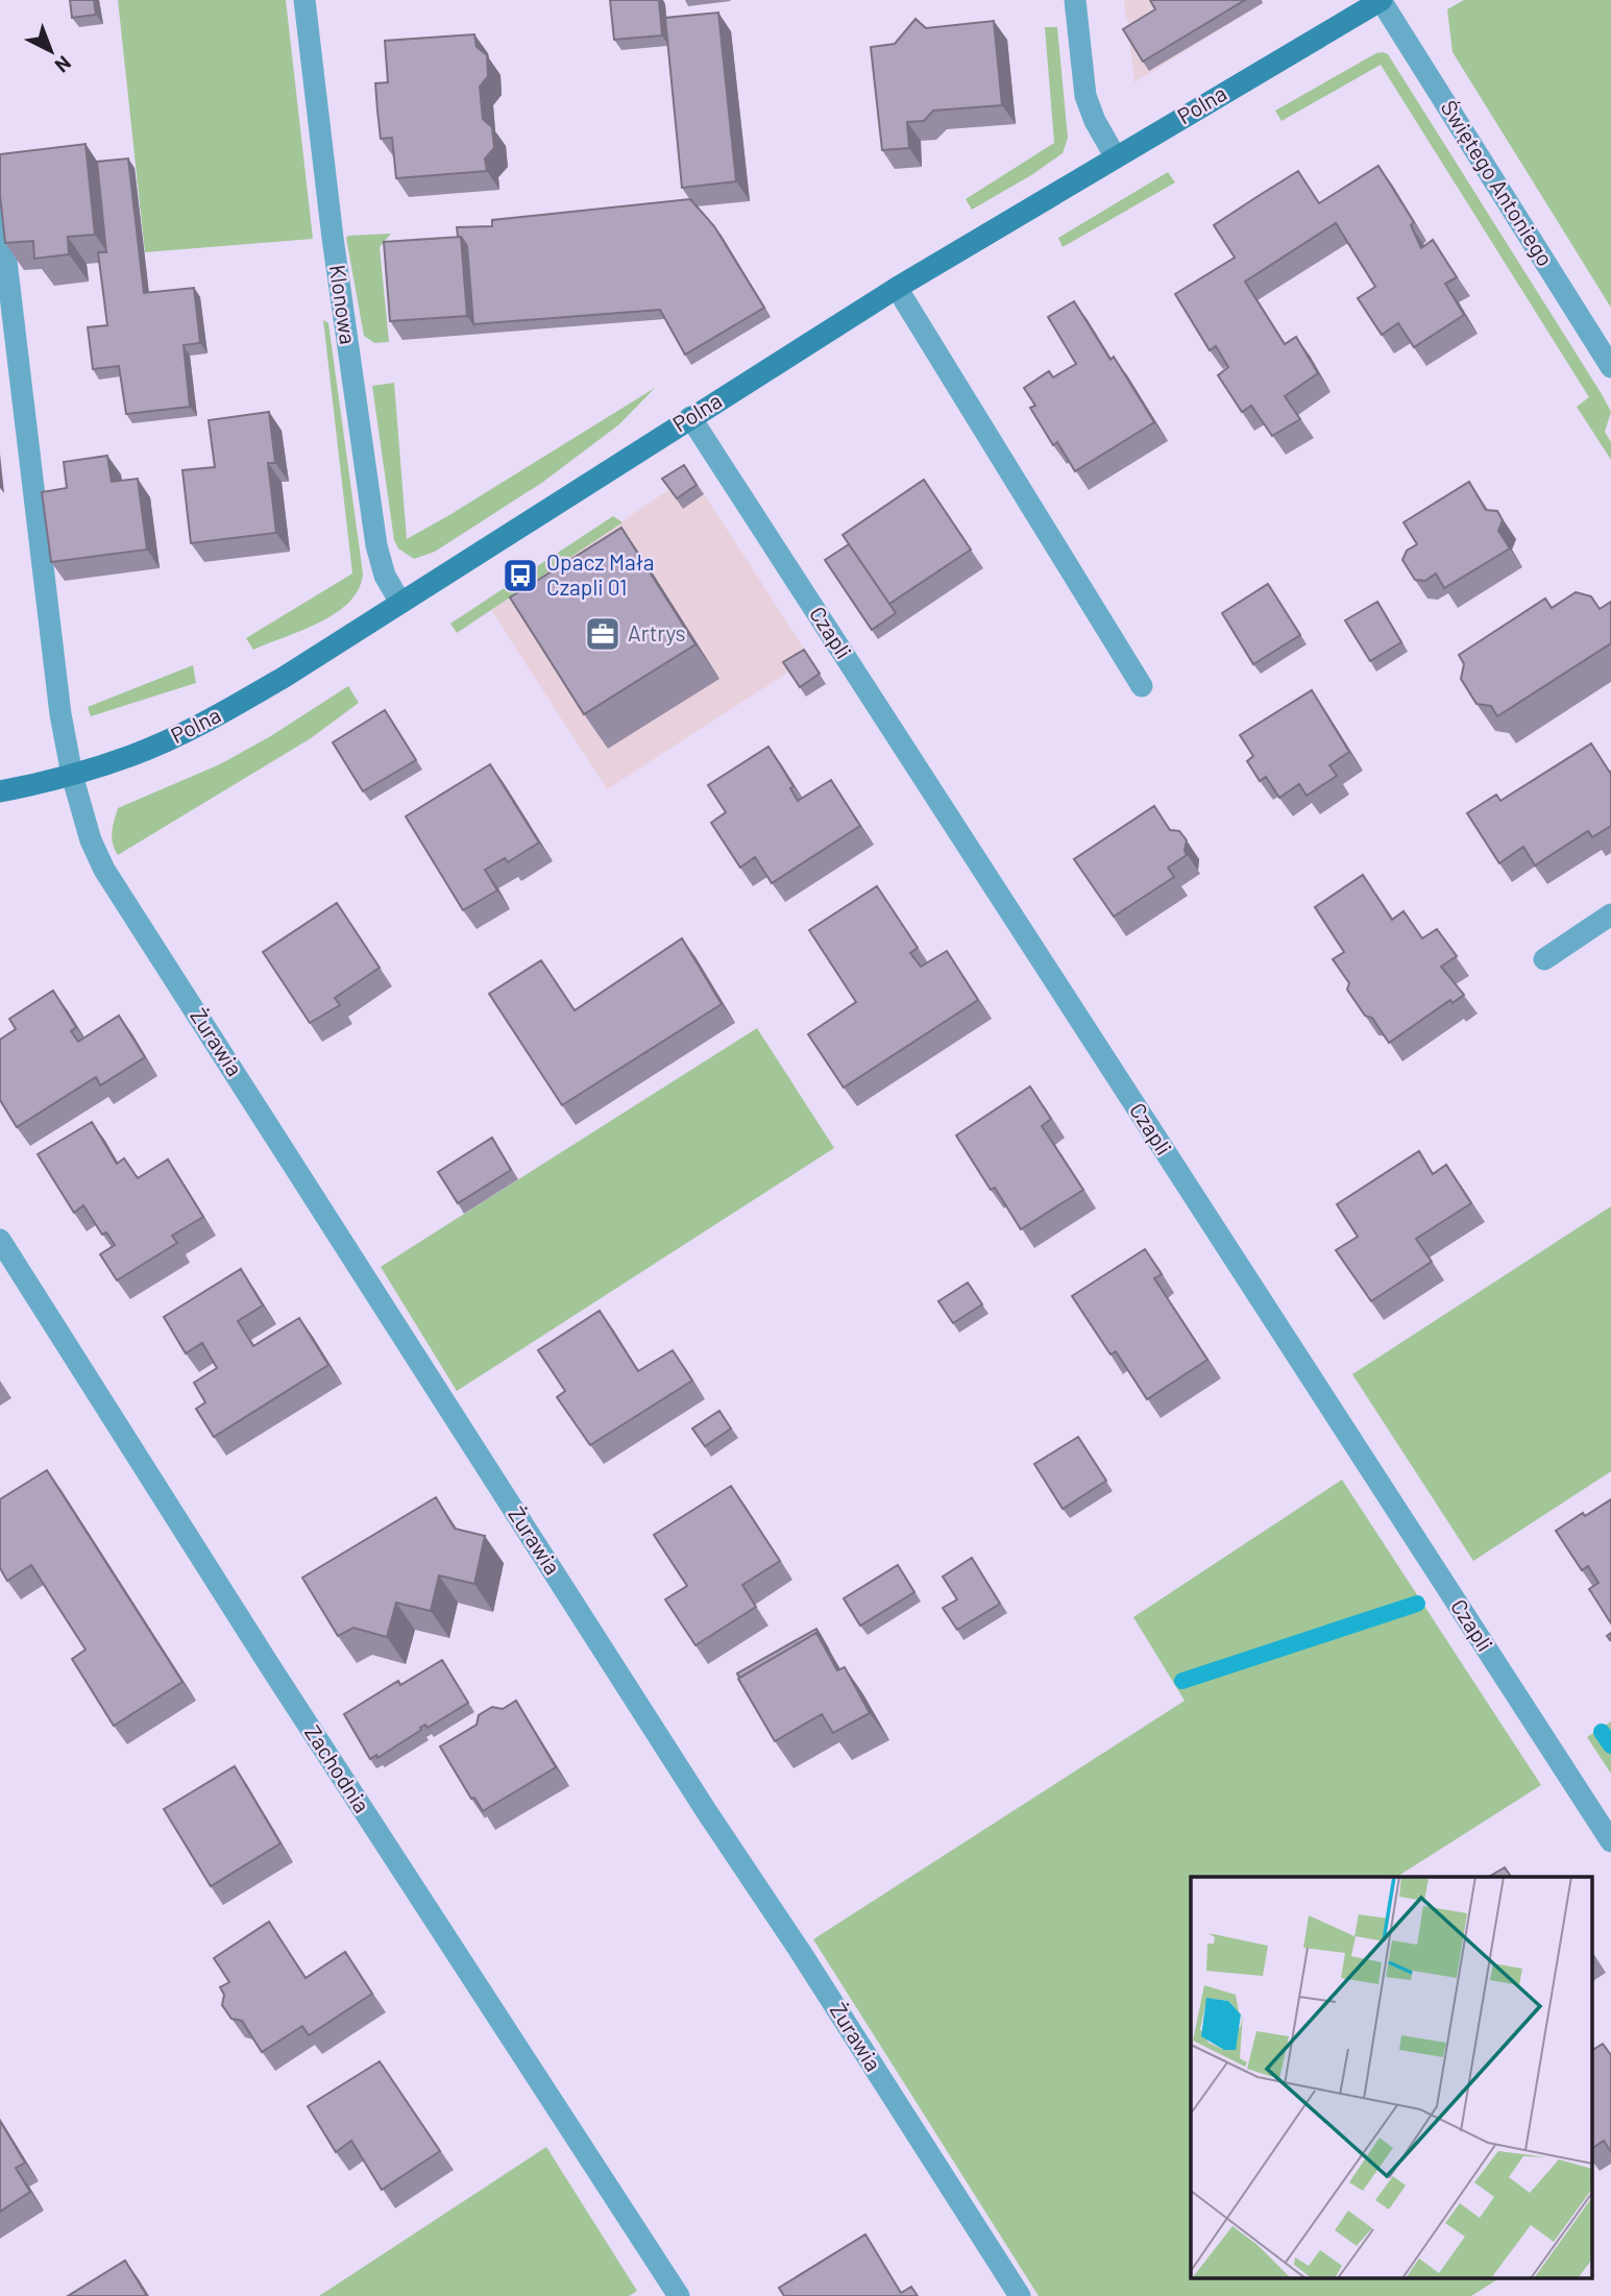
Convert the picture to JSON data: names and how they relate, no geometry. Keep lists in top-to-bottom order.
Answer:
{
  "streets": {
    "street": [
      "Polna",
      "Świętego Antoniego",
      "Klonowa",
      "Czapli",
      "Żurawia",
      "Zachodnia"
    ]
  },
  "crossings": [
    ["Polna", "Świętego Antoniego"],
    ["Polna", "Klonowa"],
    ["Polna", "Czapli"],
    ["Polna", "Żurawia"]
  ],
  "places": {
    "bus stop": ["Opacz Mała Czapli 01"],
    "office": ["Artrys"]
  },
  "north": "bottom right"
}
